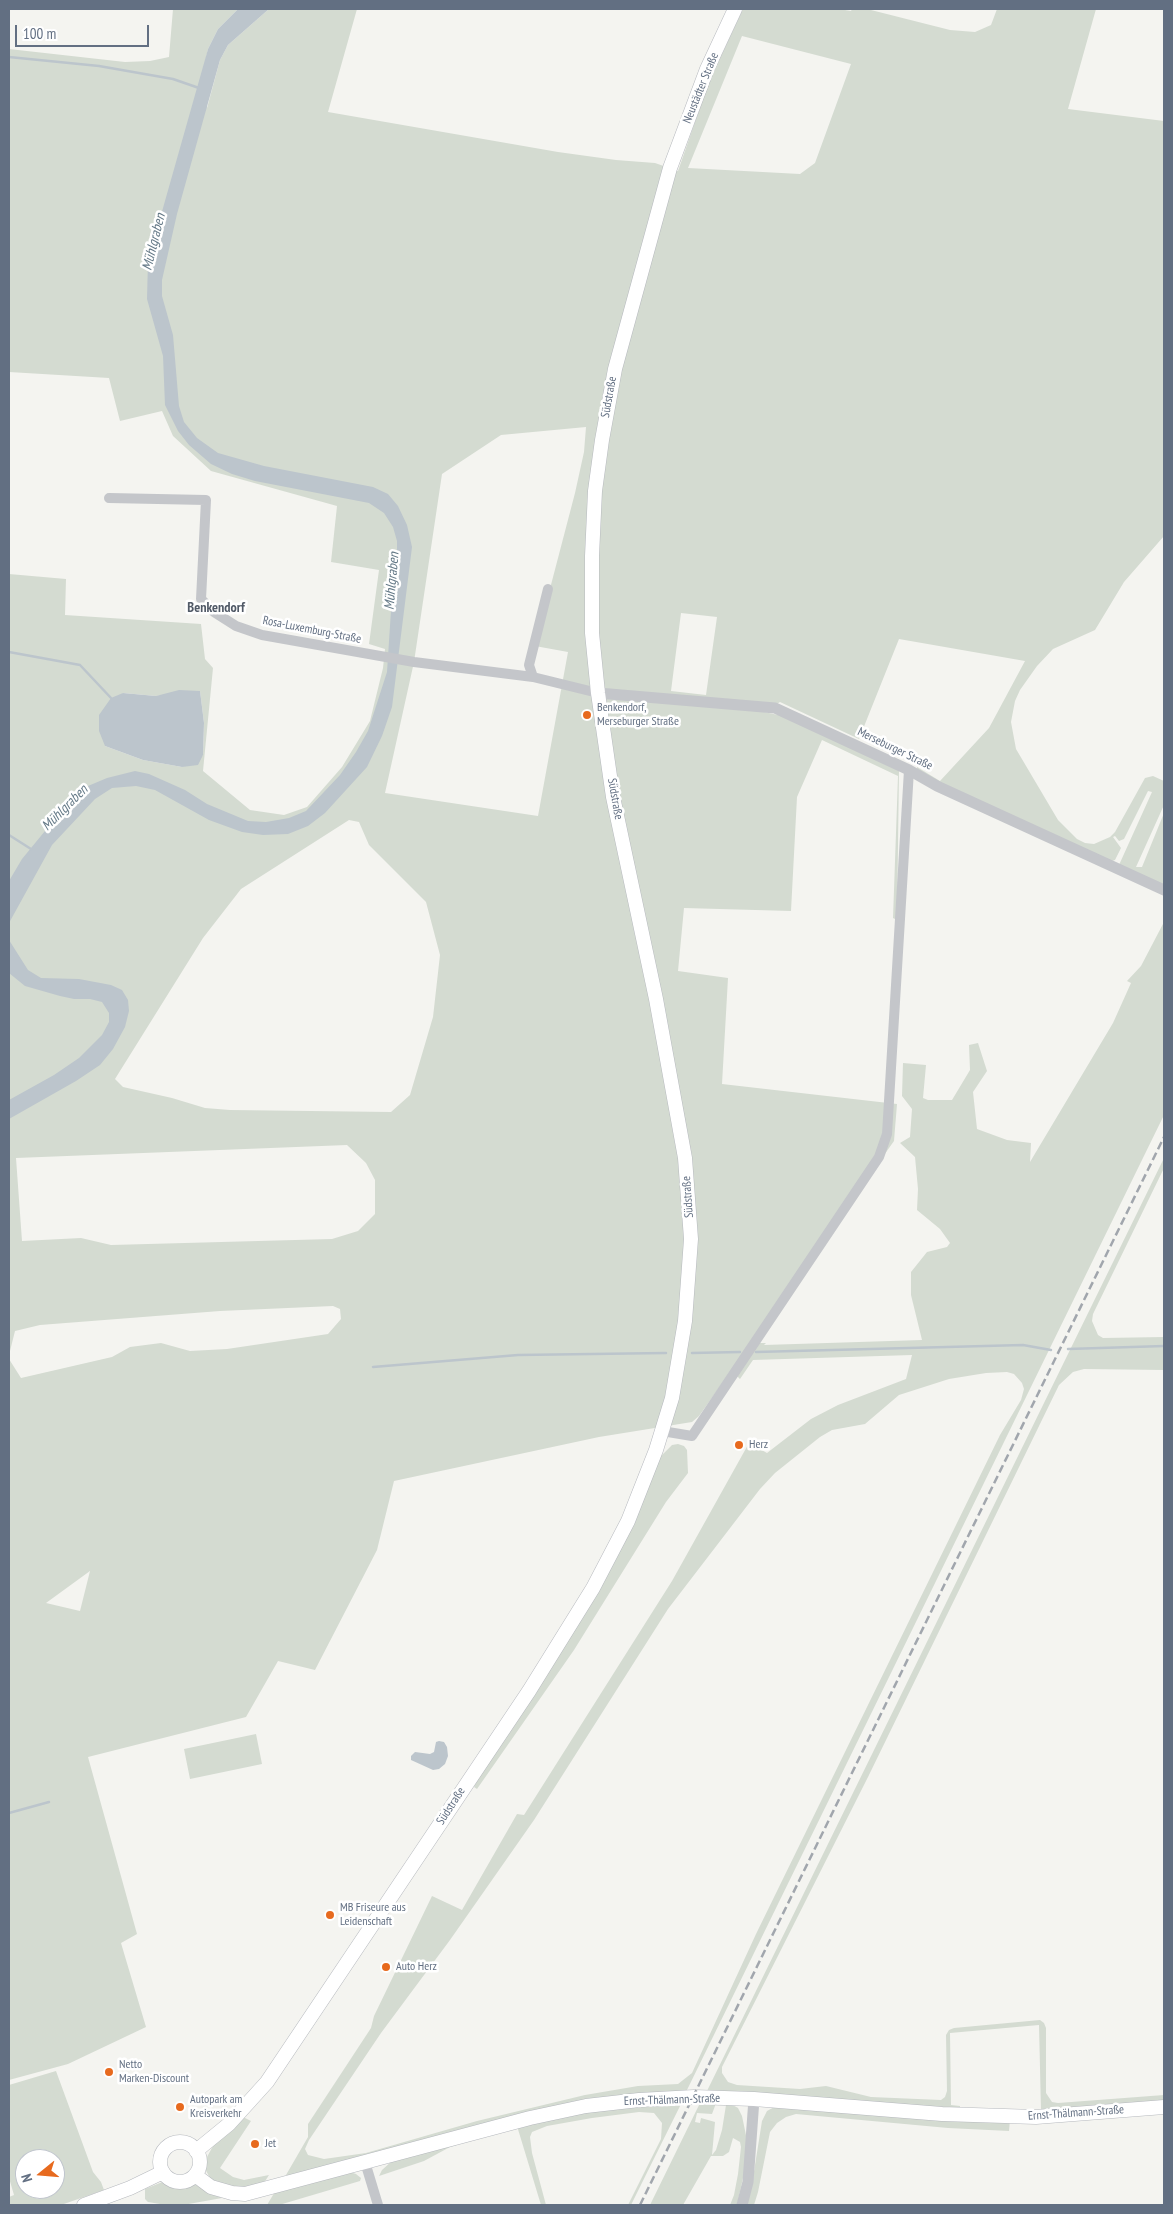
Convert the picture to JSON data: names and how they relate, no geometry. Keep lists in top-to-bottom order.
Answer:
{
  "streets": {
    "main road": ["Neustädter Straße", "Südstraße", "Ernst-Thälmann-Straße"],
    "street": ["Rosa-Luxemburg-Straße", "Merseburger Straße"]
  },
  "crossings": [
    ["Neustädter Straße", "Südstraße"],
    ["Südstraße", "Rosa-Luxemburg-Straße"],
    ["Südstraße", "Merseburger Straße"],
    ["Südstraße", "Ernst-Thälmann-Straße"],
    ["Rosa-Luxemburg-Straße", "Merseburger Straße"]
  ],
  "districts": ["Benkendorf"],
  "water": ["Mühlgraben"],
  "places": [
    "Benkendorf, Merseburger Straße",
    "Herz",
    "MB Friseure aus Leidenschaft",
    "Auto Herz",
    "Netto Marken-Discount",
    "Autopark am Kreisverkehr",
    "Jet"
  ],
  "scale_bar": "100 m",
  "north": "left"
}
